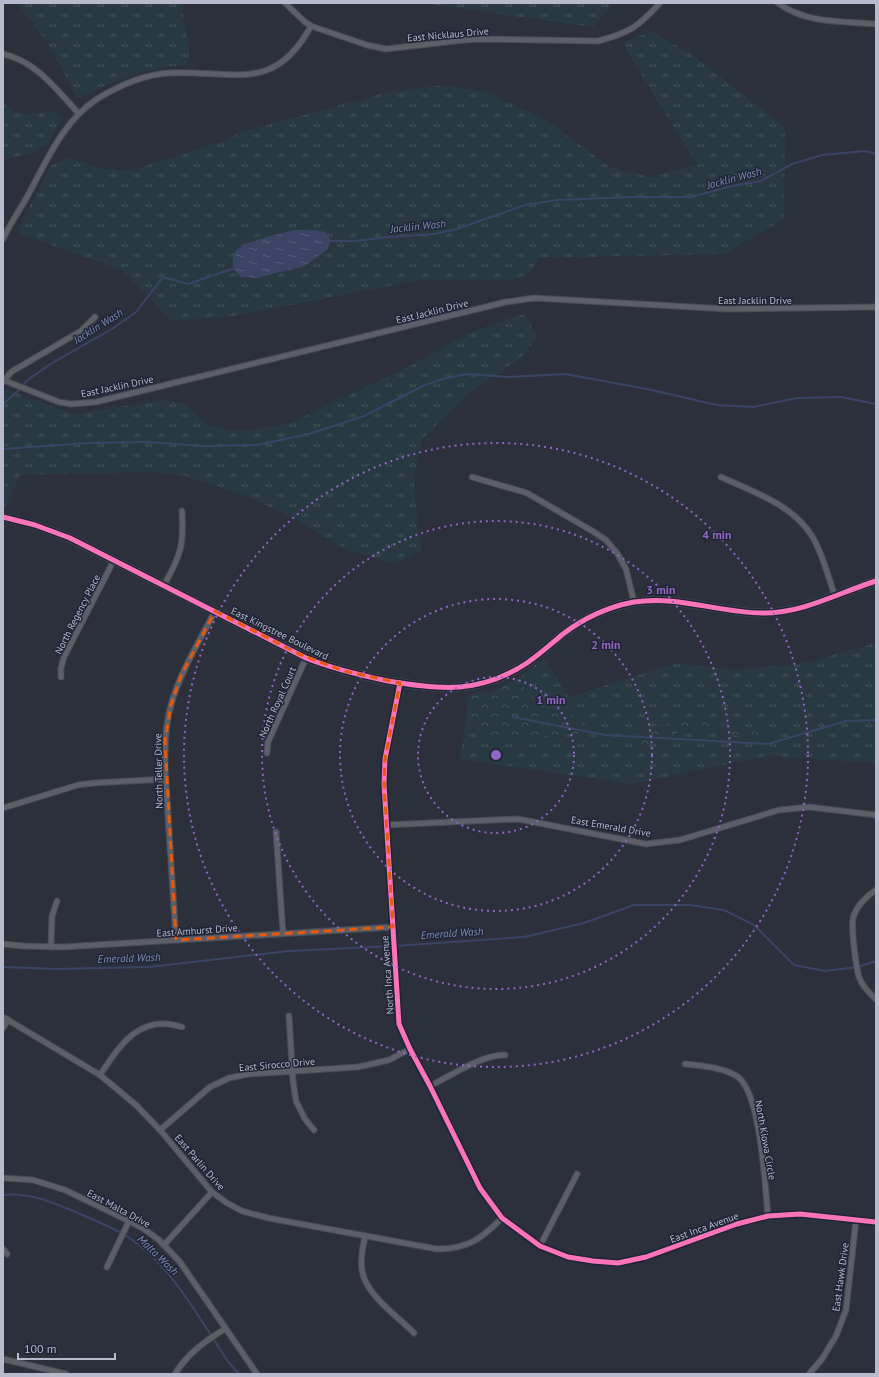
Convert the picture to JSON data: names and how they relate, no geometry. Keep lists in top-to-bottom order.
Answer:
{
  "streets": {
    "street": [
      "East Nicklaus Drive",
      "East Jacklin Drive",
      "North Regency Place",
      "East Kingstree Boulevard",
      "North Royal Court",
      "North Teller Drive",
      "East Emerald Drive",
      "East Amhurst Drive",
      "North Inca Avenue",
      "East Sirocco Drive",
      "North Kiowa Circle",
      "East Parlin Drive",
      "East Malta Drive",
      "East Inca Avenue",
      "East Hawk Drive"
    ]
  },
  "crossings": [
    ["North Regency Place", "East Kingstree Boulevard"],
    ["East Kingstree Boulevard", "North Royal Court"],
    ["East Kingstree Boulevard", "North Teller Drive"],
    ["East Kingstree Boulevard", "North Inca Avenue"],
    ["North Teller Drive", "East Amhurst Drive"],
    ["East Emerald Drive", "North Inca Avenue"],
    ["East Amhurst Drive", "North Inca Avenue"],
    ["North Inca Avenue", "East Sirocco Drive"],
    ["North Inca Avenue", "East Parlin Drive"],
    ["North Inca Avenue", "East Inca Avenue"],
    ["East Sirocco Drive", "East Parlin Drive"],
    ["North Kiowa Circle", "East Inca Avenue"],
    ["East Inca Avenue", "East Hawk Drive"]
  ],
  "water": ["Jacklin Wash", "Emerald Wash", "Malta Wash"],
  "scale_bar": "100 m",
  "rings": [
    "4 min",
    "3 min",
    "2 min",
    "1 min"
  ]
}
